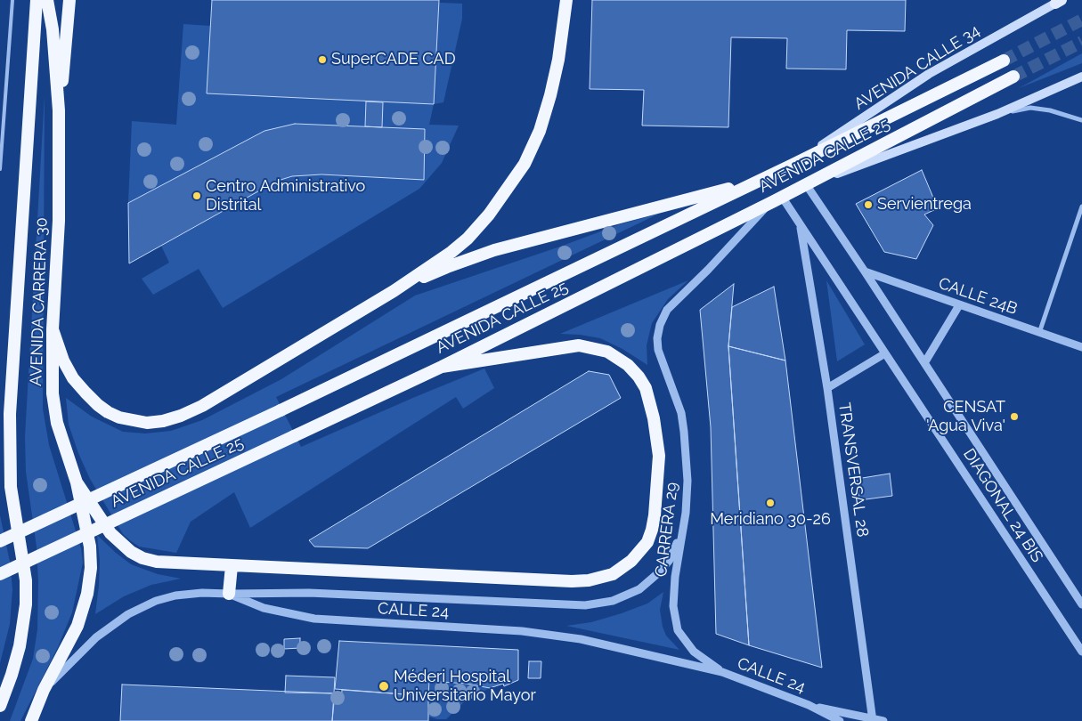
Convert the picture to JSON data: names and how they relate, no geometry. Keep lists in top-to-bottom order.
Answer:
{
  "streets": {
    "highway": ["AVENIDA CALLE 25", "AVENIDA CARRERA 30"],
    "main road": ["AVENIDA CALLE 34"],
    "street": [
      "CALLE 24B",
      "TRANSVERSAL 28",
      "DIAGONAL 24 BIS",
      "CARRERA 29",
      "CALLE 24"
    ]
  },
  "crossings": [
    ["AVENIDA CALLE 34", "AVENIDA CALLE 25"],
    ["AVENIDA CALLE 25", "DIAGONAL 24 BIS"],
    ["AVENIDA CALLE 25", "CARRERA 29"],
    ["CALLE 24B", "DIAGONAL 24 BIS"],
    ["AVENIDA CARRERA 30", "CALLE 24"],
    ["TRANSVERSAL 28", "DIAGONAL 24 BIS"],
    ["TRANSVERSAL 28", "CALLE 24"],
    ["CARRERA 29", "CALLE 24"]
  ],
  "places": [
    "SuperCADE CAD",
    "Centro Administrativo Distrital",
    "Servientrega",
    "CENSAT 'Agua Viva'",
    "Meridiano 30-26",
    "Méderi Hospital Universitario Mayor"
  ]
}
